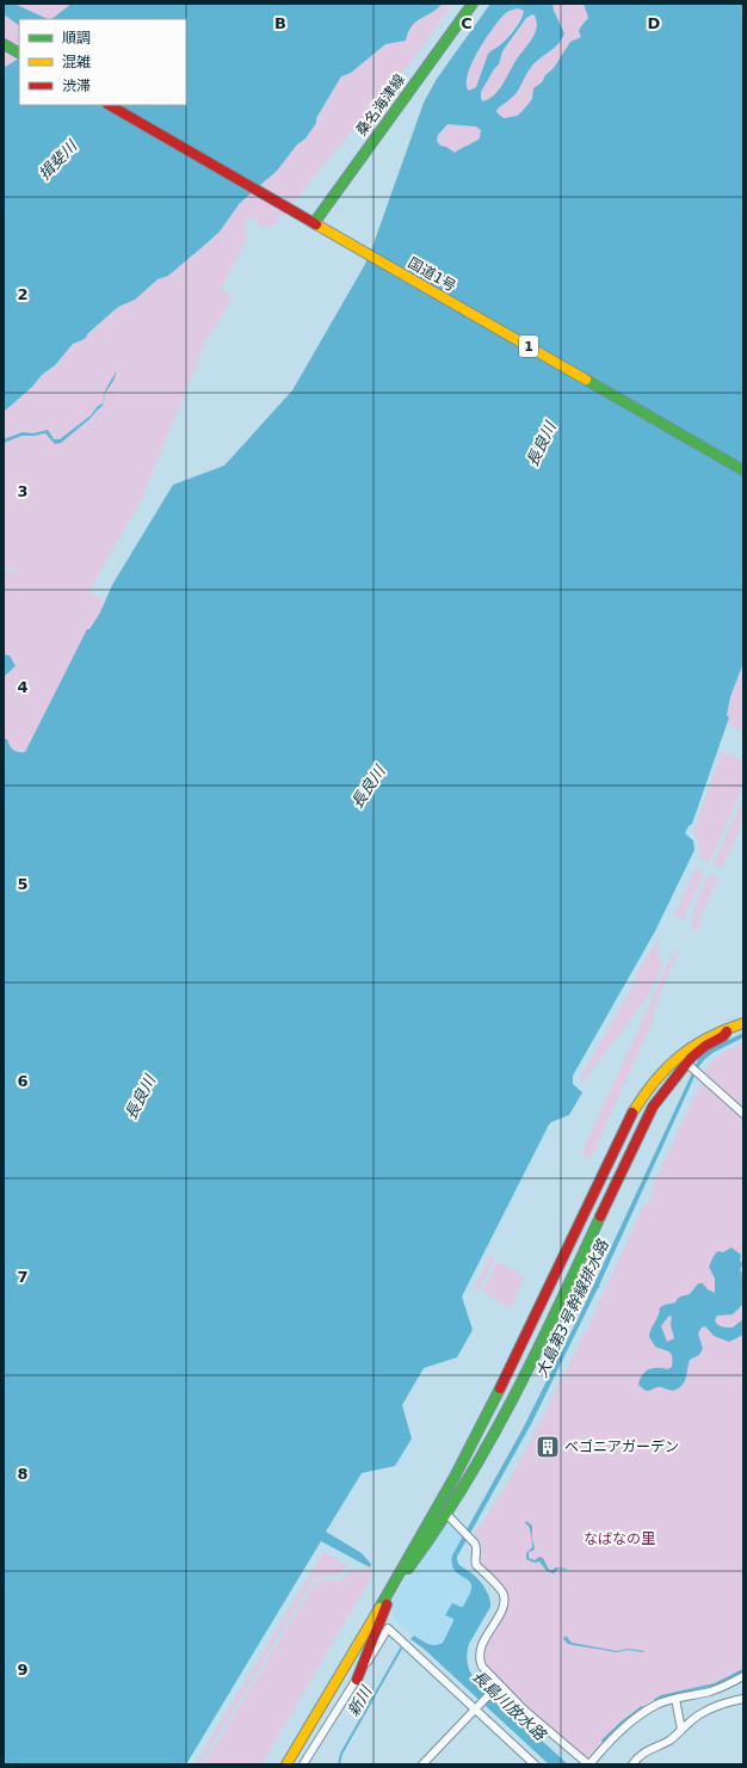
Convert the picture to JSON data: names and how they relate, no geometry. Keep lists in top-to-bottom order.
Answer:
{
  "streets": {
    "main road": ["桑名海津線", "国道1号", "1"]
  },
  "crossings": [
    ["桑名海津線", "国道1号"]
  ],
  "water": [
    "揖斐川",
    "長良川",
    "大島第3号幹線排水路",
    "新川",
    "長島川放水路"
  ],
  "parks": ["なばなの里"],
  "places": {
    "building": ["ベゴニアガーデン"]
  },
  "legend": ["順調", "混雑", "渋滞"],
  "grid": {
    "columns": ["B", "C", "D"],
    "rows": [
      "2",
      "3",
      "4",
      "5",
      "6",
      "7",
      "8",
      "9"
    ]
  }
}
